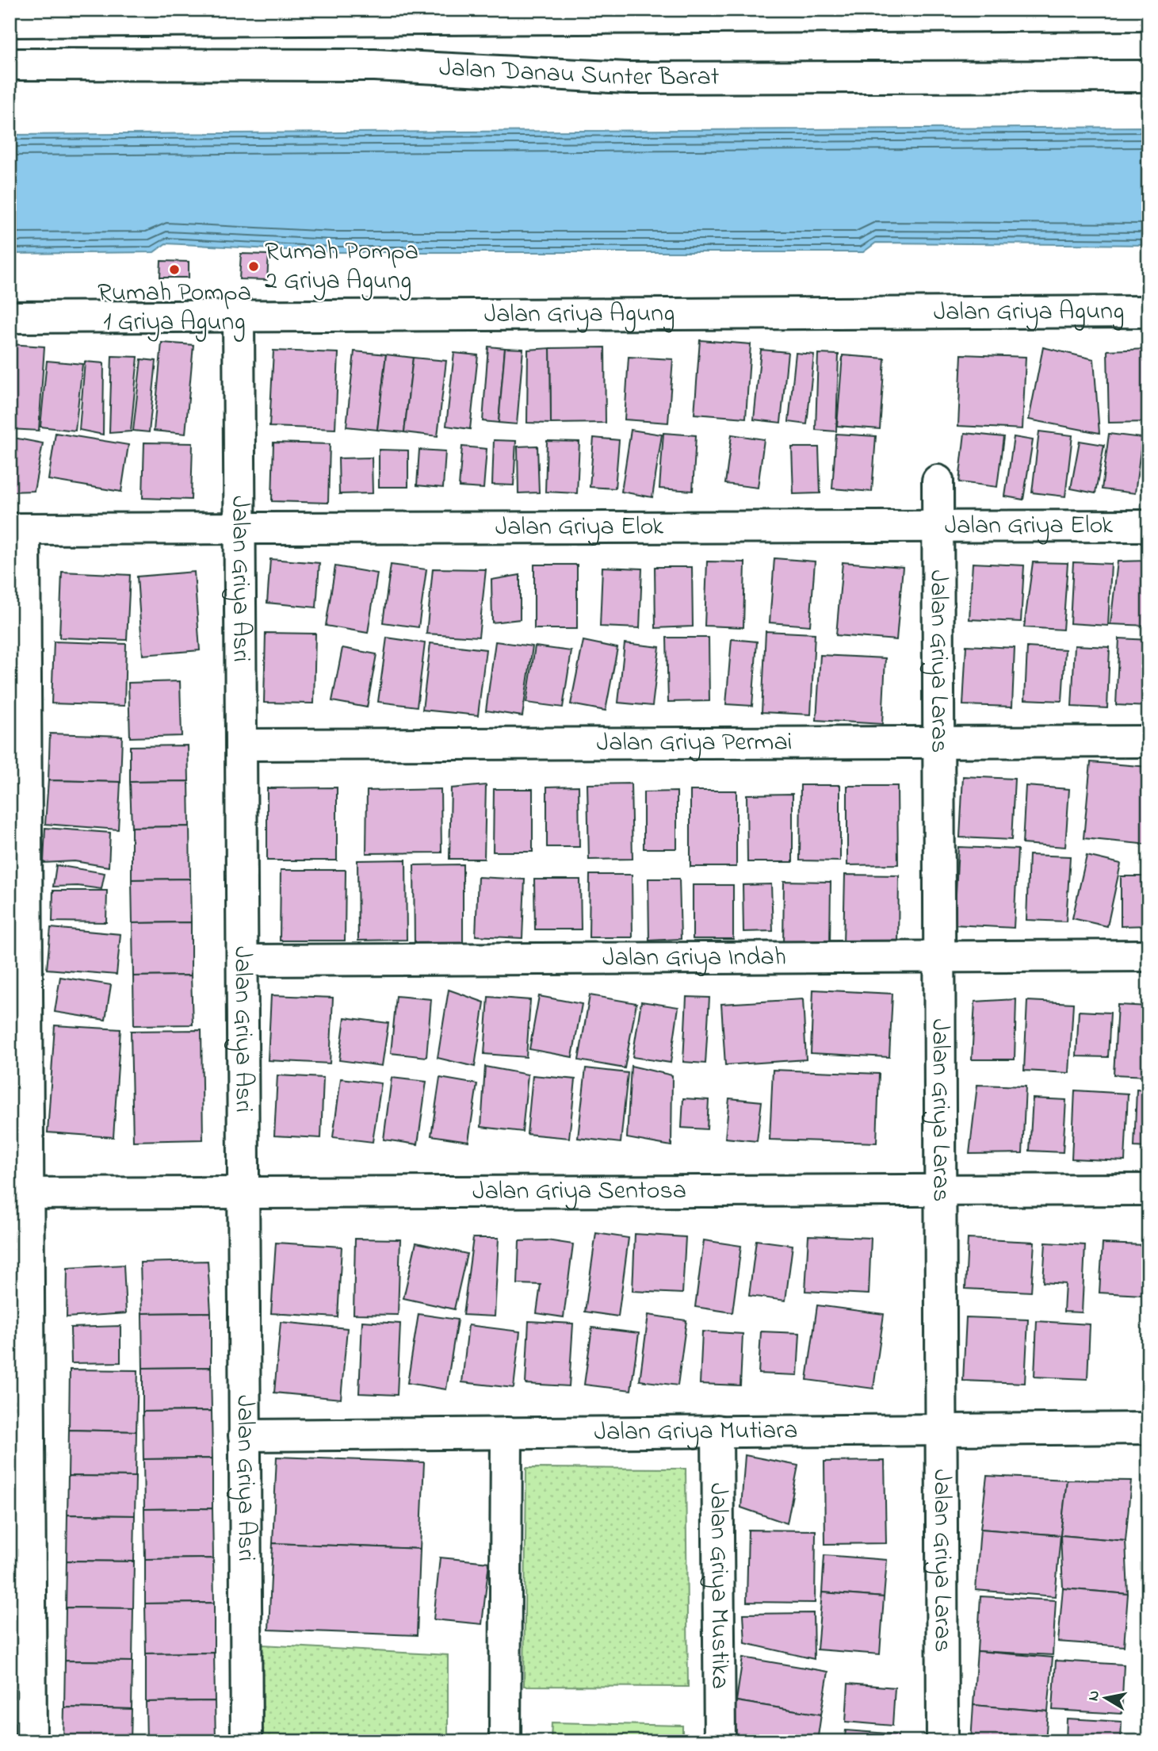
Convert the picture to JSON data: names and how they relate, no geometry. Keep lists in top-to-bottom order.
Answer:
{
  "streets": {
    "street": [
      "Jalan Danau Sunter Barat",
      "Jalan Griya Agung",
      "Jalan Griya Elok",
      "Jalan Griya Asri",
      "Jalan Griya Laras",
      "Jalan Griya Permai",
      "Jalan Griya Indah",
      "Jalan Griya Sentosa",
      "Jalan Griya Mutiara",
      "Jalan Griya Mustika"
    ]
  },
  "crossings": [
    ["Jalan Griya Agung", "Jalan Griya Asri"],
    ["Jalan Griya Elok", "Jalan Griya Asri"],
    ["Jalan Griya Elok", "Jalan Griya Laras"],
    ["Jalan Griya Asri", "Jalan Griya Permai"],
    ["Jalan Griya Asri", "Jalan Griya Indah"],
    ["Jalan Griya Asri", "Jalan Griya Sentosa"],
    ["Jalan Griya Asri", "Jalan Griya Mutiara"],
    ["Jalan Griya Laras", "Jalan Griya Permai"],
    ["Jalan Griya Laras", "Jalan Griya Indah"],
    ["Jalan Griya Laras", "Jalan Griya Sentosa"],
    ["Jalan Griya Laras", "Jalan Griya Mutiara"],
    ["Jalan Griya Mutiara", "Jalan Griya Mustika"]
  ],
  "places": ["Rumah Pompa 2 Griya Agung", "Rumah Pompa 1 Griya Agung"],
  "north": "left"
}
